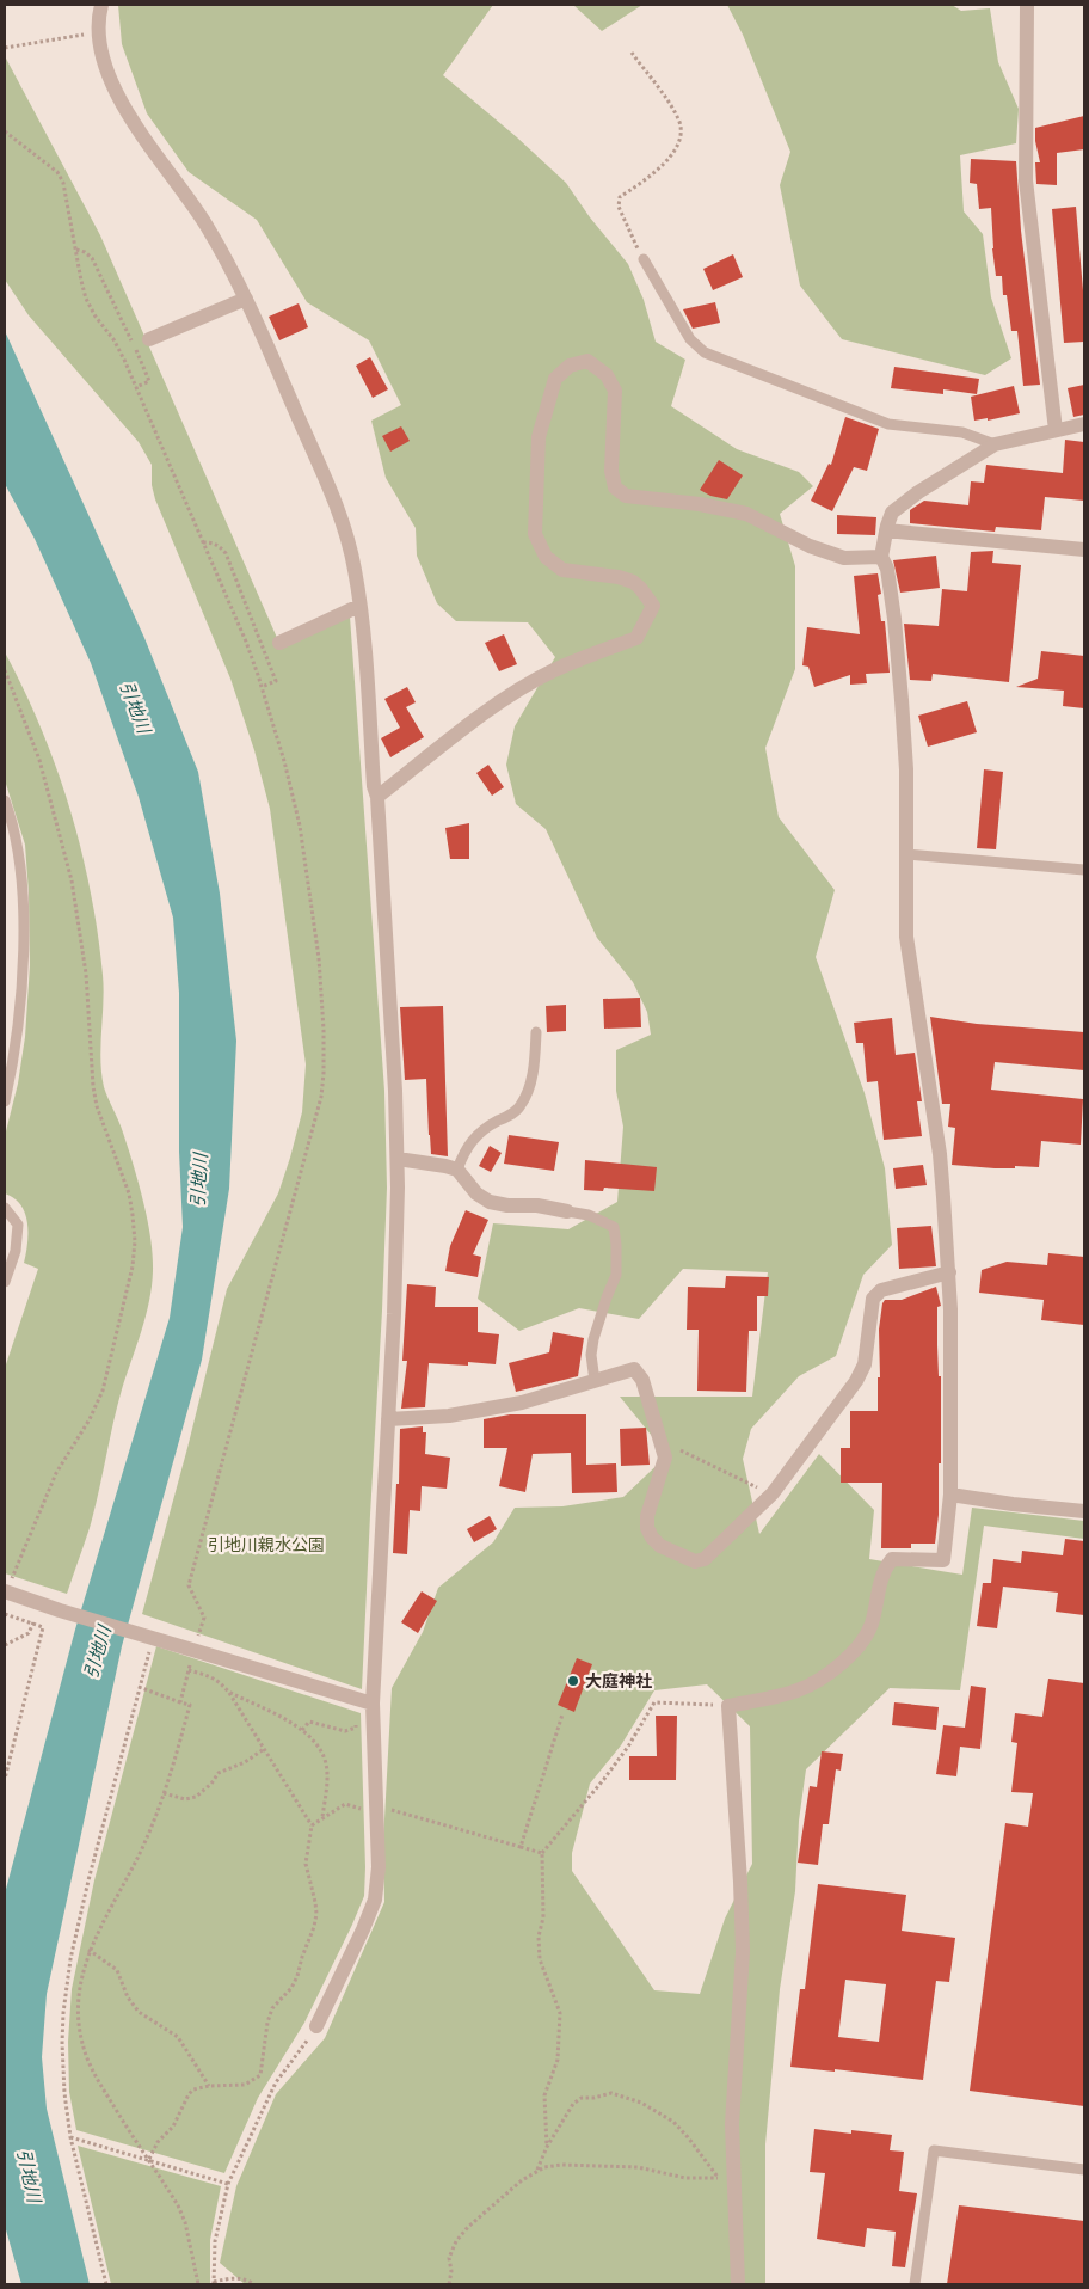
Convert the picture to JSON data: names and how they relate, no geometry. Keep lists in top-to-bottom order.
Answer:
{
  "water": ["引地川"],
  "parks": ["引地川親水公園"],
  "places": ["大庭神社"]
}
